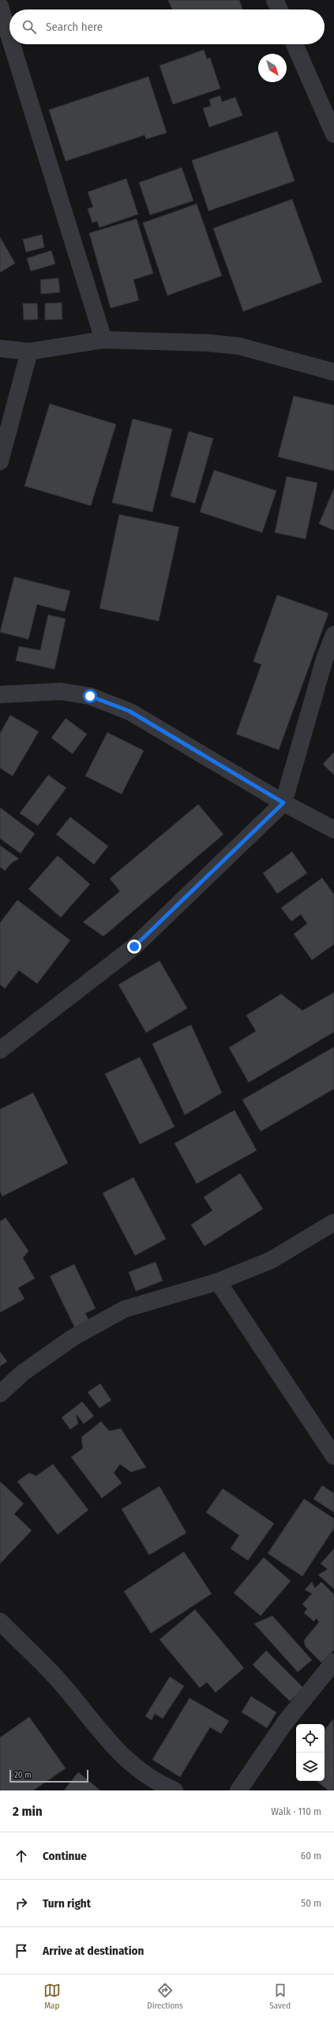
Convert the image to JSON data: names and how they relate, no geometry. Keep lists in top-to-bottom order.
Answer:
{
  "scale_bar": "20 m",
  "north": "bottom right",
  "page": {
    "search": "Search here",
    "scale": "20 m",
    "heading": ["2 min", "Walk · 110 m"],
    "list": [
      ["Continue", "60 m"],
      ["Turn right", "50 m"],
      "Arrive at destination"
    ],
    "nav": ["Map", "Directions", "Saved"]
  }
}
